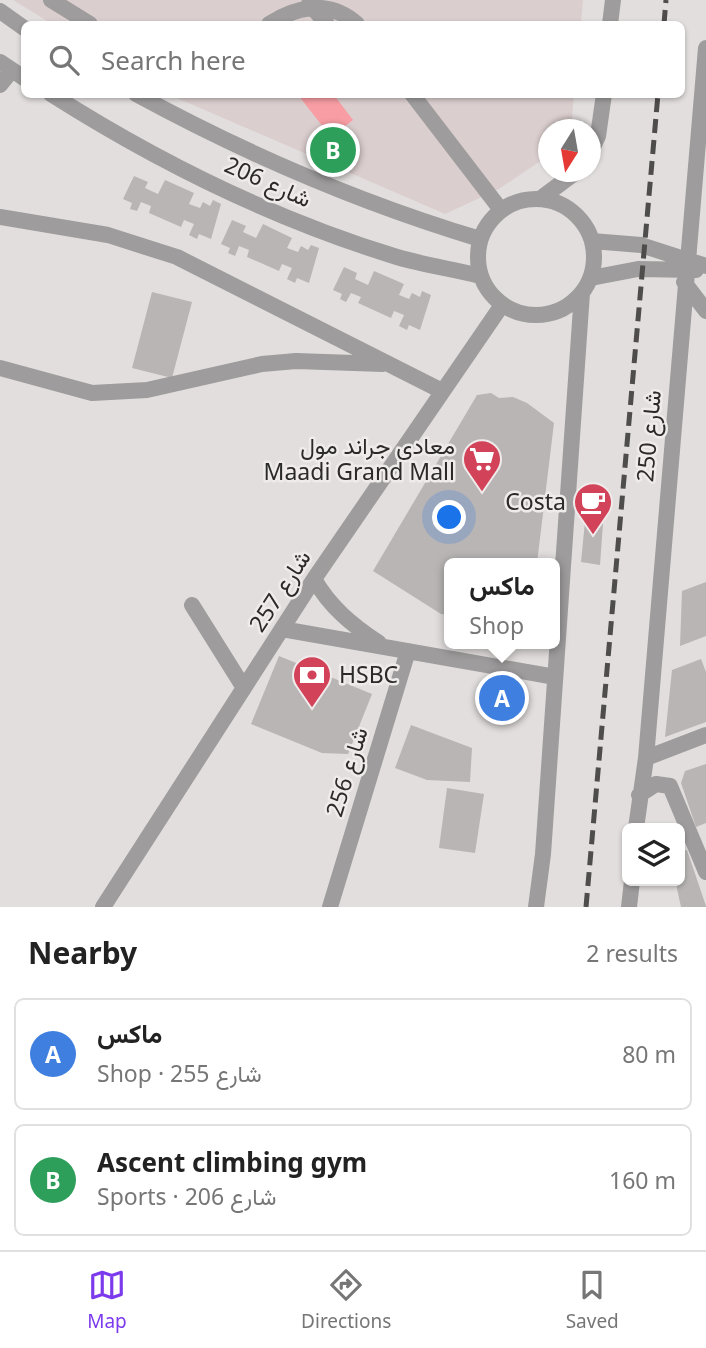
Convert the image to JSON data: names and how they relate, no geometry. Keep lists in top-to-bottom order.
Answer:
{
  "streets": {
    "street": [
      "شارع 206",
      "شارع 250",
      "شارع 257",
      "شارع 256"
    ]
  },
  "crossings": [
    ["شارع 206", "شارع 257"]
  ],
  "places": {
    "supermarket": ["معادى جراند مول Maadi Grand Mall"],
    "cafe": ["Costa"],
    "bank": ["HSBC"]
  },
  "north": "bottom",
  "page": {
    "search": "Search here",
    "pins": ["B", "A"],
    "popup": ["ماكس", "Shop"],
    "heading": ["Nearby", "2 results"],
    "list": [
      {
        "mark": "A",
        "name": "ماكس",
        "note": "Shop · شارع 255",
        "value": "80 m"
      },
      {
        "mark": "B",
        "name": "Ascent climbing gym",
        "note": "Sports · شارع 206",
        "value": "160 m"
      }
    ],
    "nav": ["Map", "Directions", "Saved"]
  }
}
